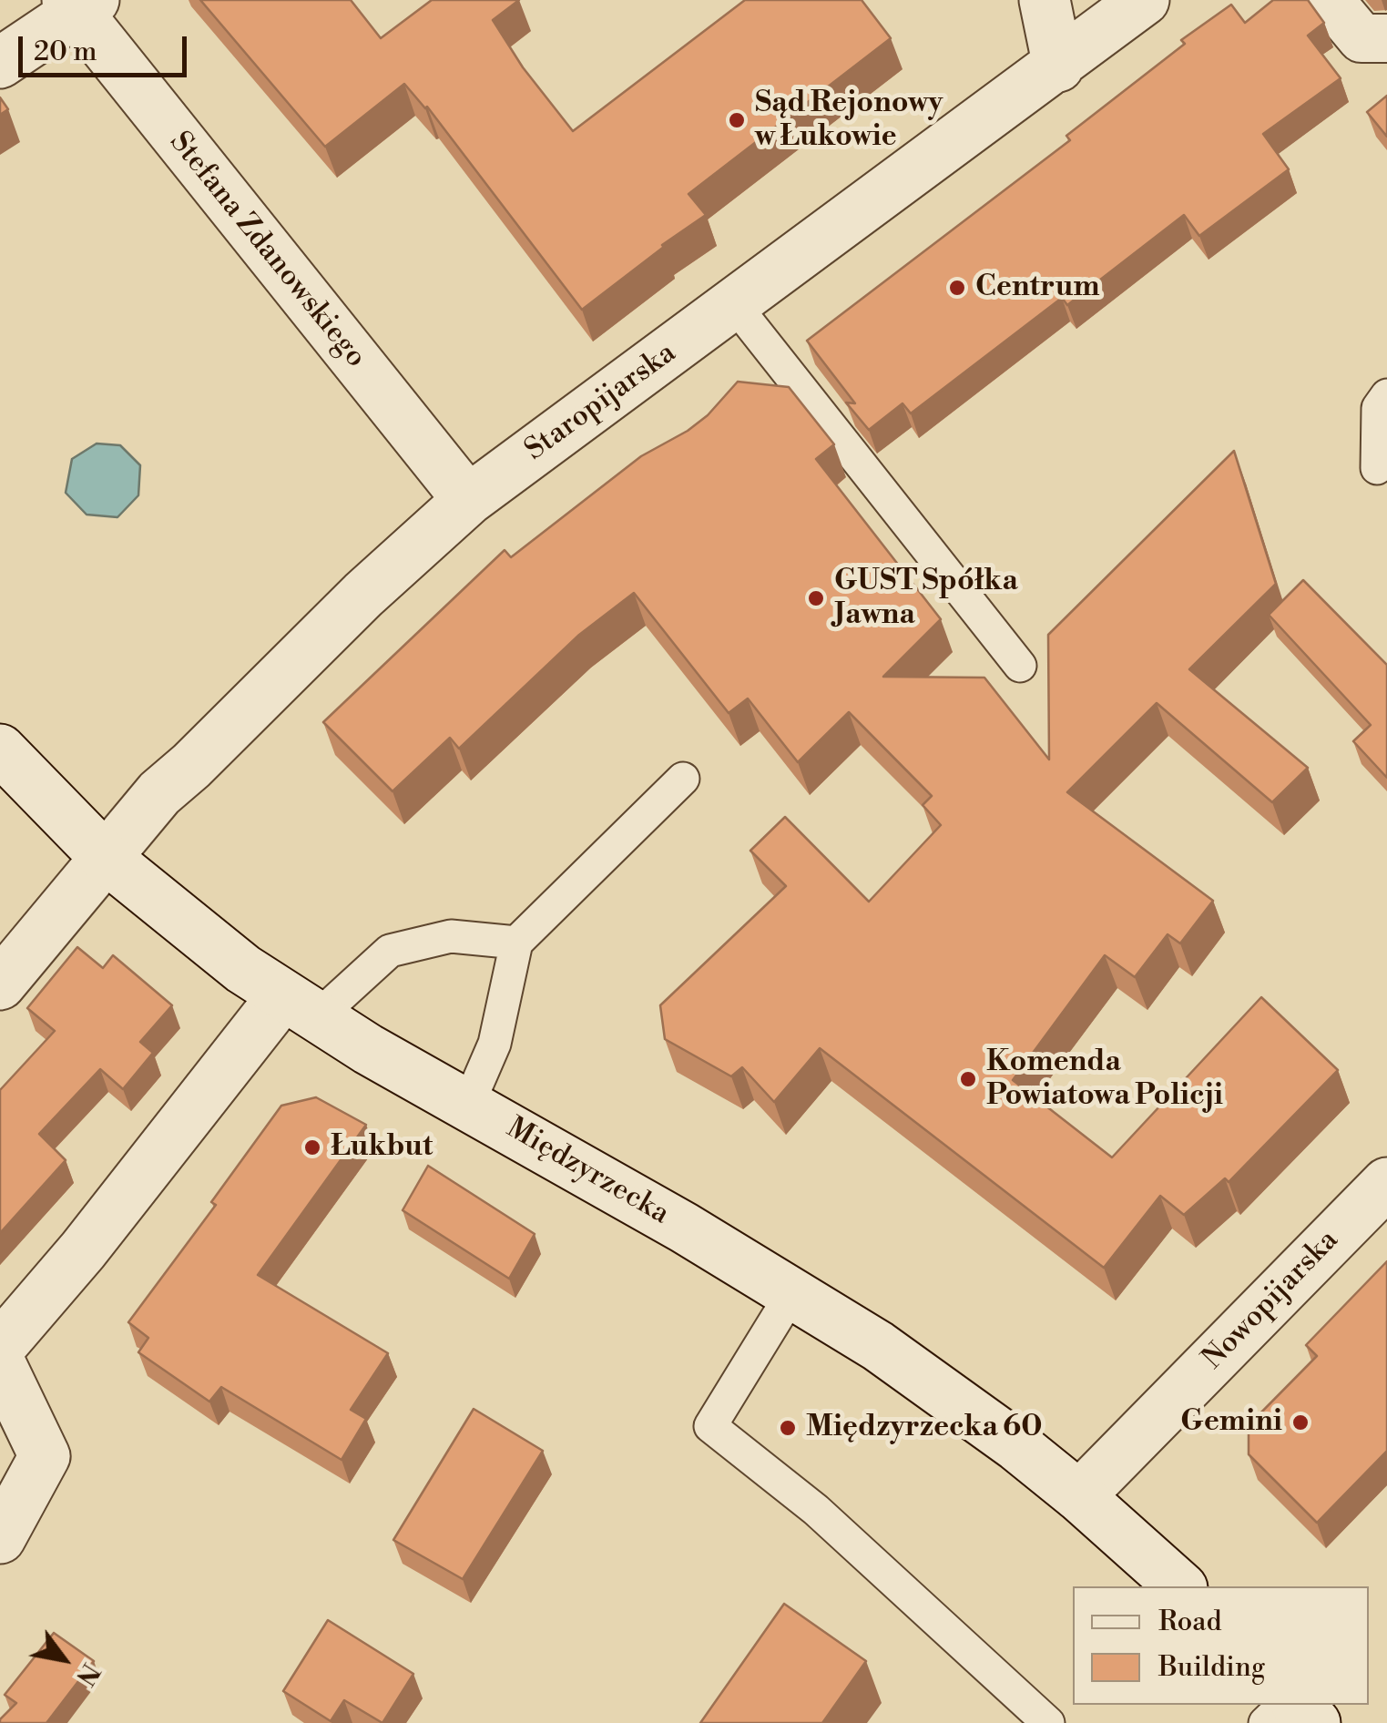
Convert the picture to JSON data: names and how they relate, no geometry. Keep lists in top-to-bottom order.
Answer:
{
  "streets": {
    "street": [
      "Stefana Zdanowskiego",
      "Staropijarska",
      "Międzyrzecka",
      "Nowopijarska"
    ]
  },
  "crossings": [
    ["Stefana Zdanowskiego", "Staropijarska"],
    ["Staropijarska", "Międzyrzecka"],
    ["Międzyrzecka", "Nowopijarska"]
  ],
  "places": [
    "Sąd Rejonowy w Łukowie",
    "Centrum",
    "GUST Spółka Jawna",
    "Komenda Powiatowa Policji",
    "Łukbut",
    "Gemini",
    "Międzyrzecka 60"
  ],
  "legend": ["Road", "Building"],
  "scale_bar": "20 m",
  "north": "bottom right"
}
